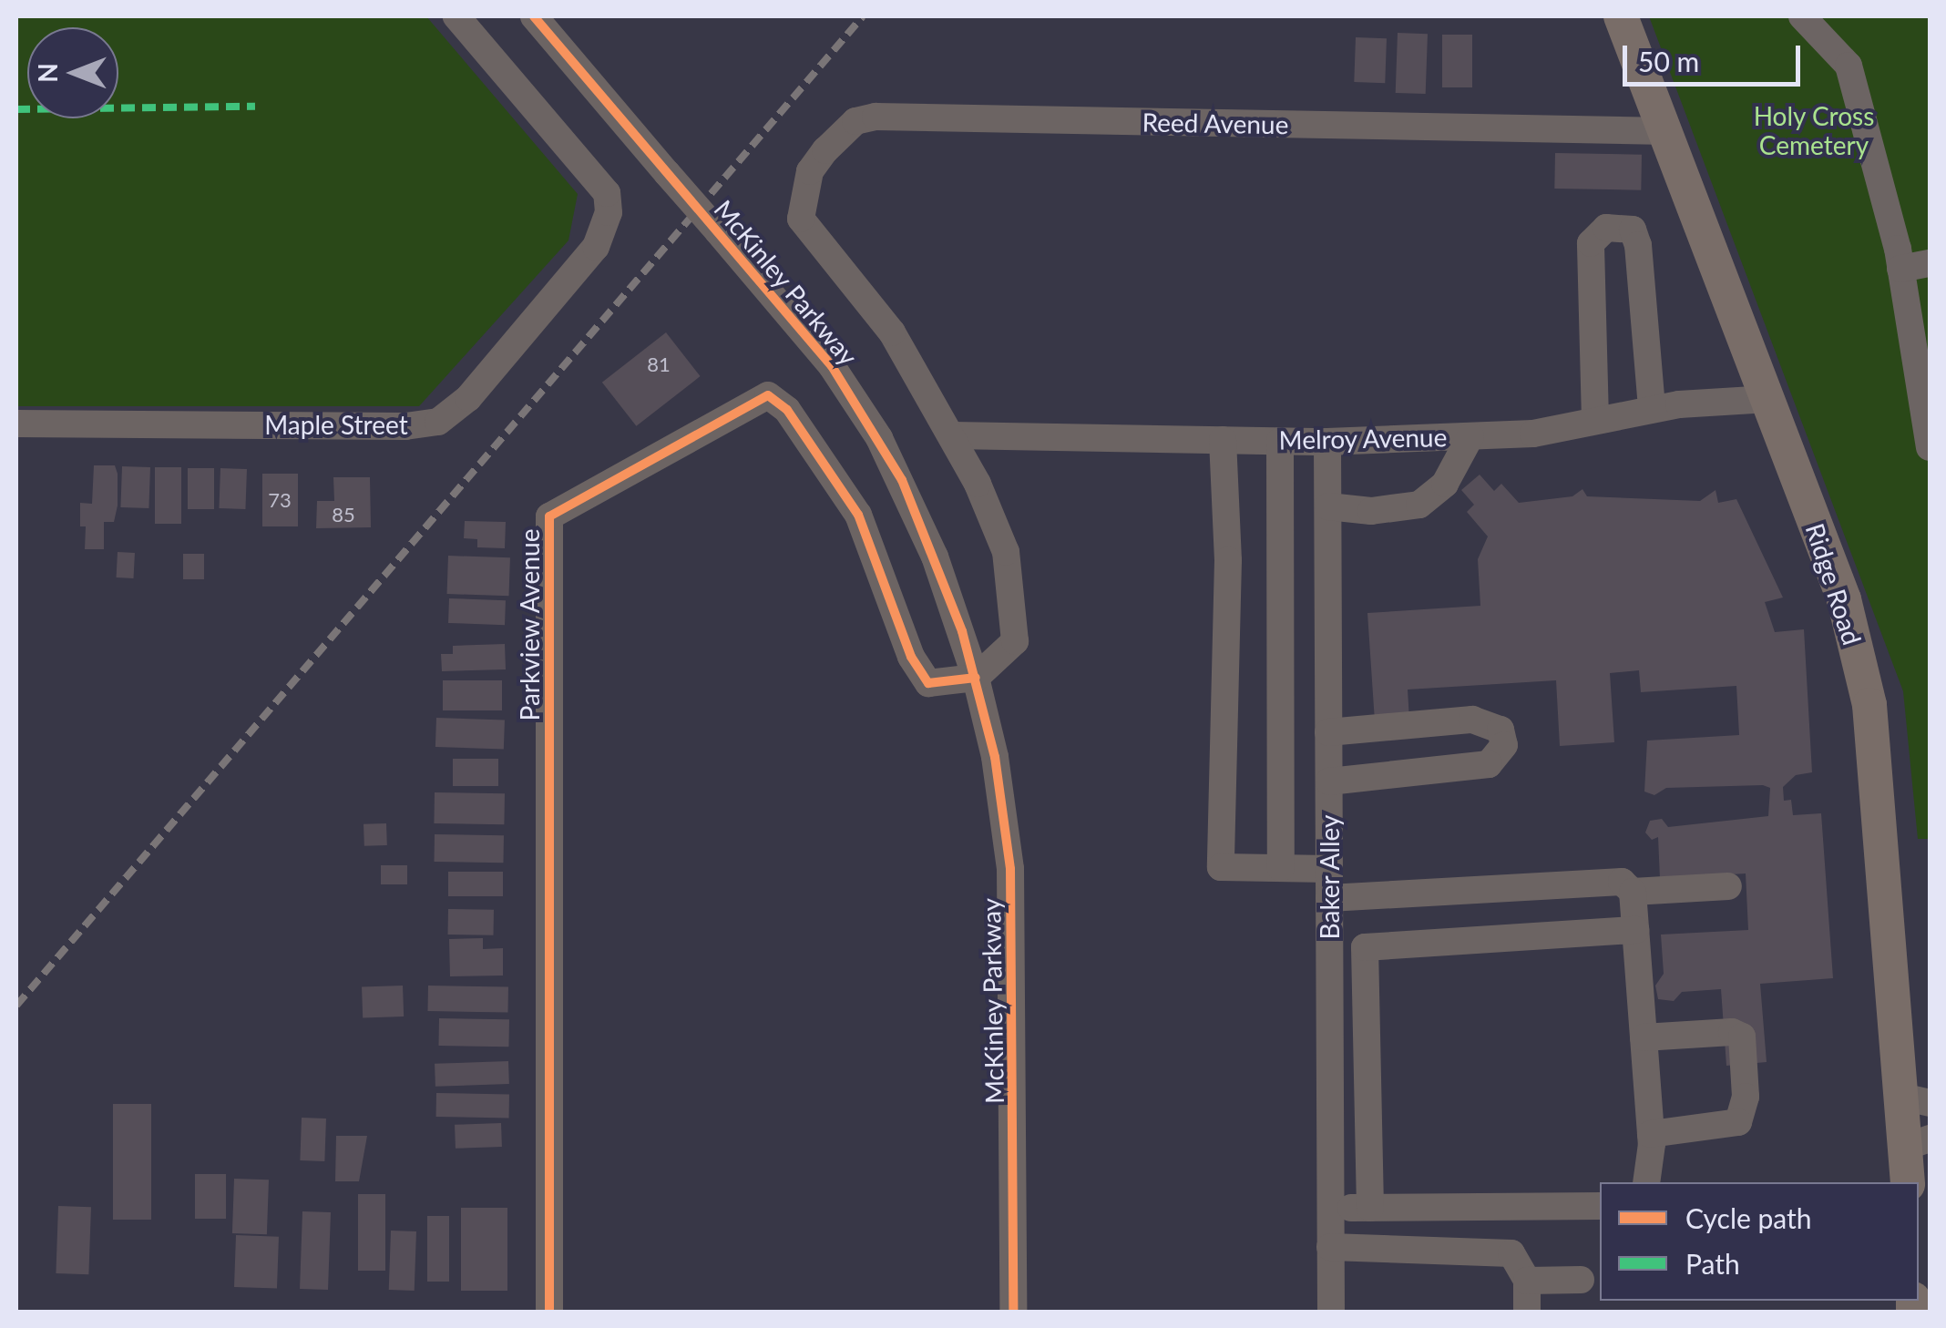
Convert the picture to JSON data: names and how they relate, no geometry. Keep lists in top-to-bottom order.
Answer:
{
  "streets": {
    "main road": ["Ridge Road"],
    "street": [
      "Reed Avenue",
      "McKinley Parkway",
      "Maple Street",
      "Melroy Avenue",
      "Parkview Avenue",
      "Baker Alley"
    ]
  },
  "crossings": [
    ["Reed Avenue", "Melroy Avenue"],
    ["Reed Avenue", "Ridge Road"],
    ["McKinley Parkway", "Parkview Avenue"],
    ["Melroy Avenue", "Ridge Road"],
    ["Melroy Avenue", "Baker Alley"]
  ],
  "parks": ["Holy Cross Cemetery"],
  "house_numbers": ["81", "73", "85"],
  "legend": ["Cycle path", "Path"],
  "scale_bar": "50 m",
  "north": "left"
}
